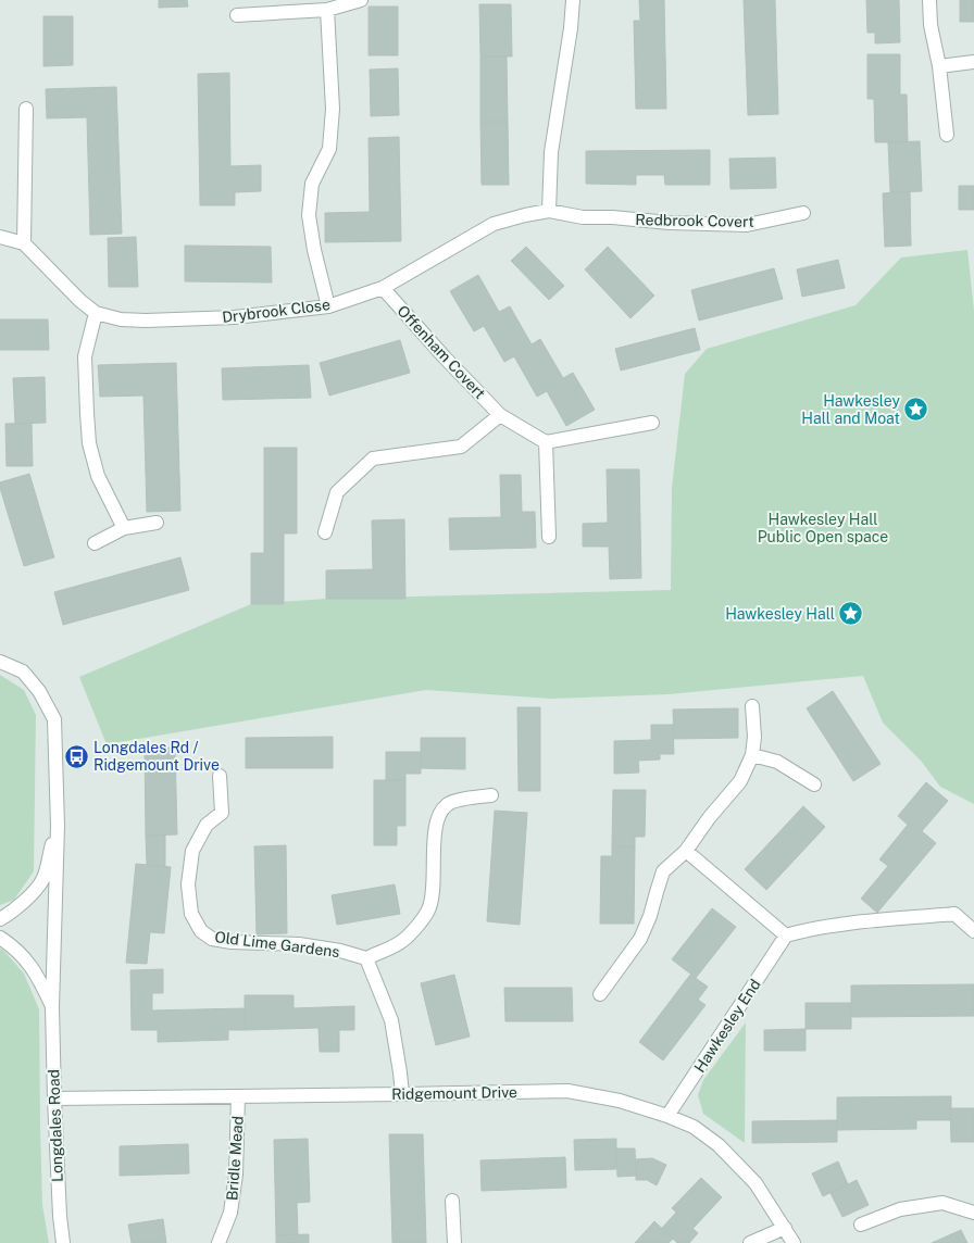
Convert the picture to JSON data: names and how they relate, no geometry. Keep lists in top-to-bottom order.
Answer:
{
  "streets": {
    "street": [
      "Redbrook Covert",
      "Drybrook Close",
      "Offenham Covert",
      "Old Lime Gardens",
      "Hawkesley End",
      "Ridgemount Drive",
      "Longdales Road",
      "Bridle Mead"
    ]
  },
  "crossings": [
    ["Redbrook Covert", "Drybrook Close"],
    ["Drybrook Close", "Offenham Covert"],
    ["Hawkesley End", "Ridgemount Drive"],
    ["Ridgemount Drive", "Longdales Road"],
    ["Ridgemount Drive", "Bridle Mead"]
  ],
  "parks": ["Hawkesley Hall Public Open space"],
  "places": {
    "place": ["Hawkesley Hall and Moat", "Hawkesley Hall"],
    "bus stop": ["Longdales Rd / Ridgemount Drive"]
  }
}
